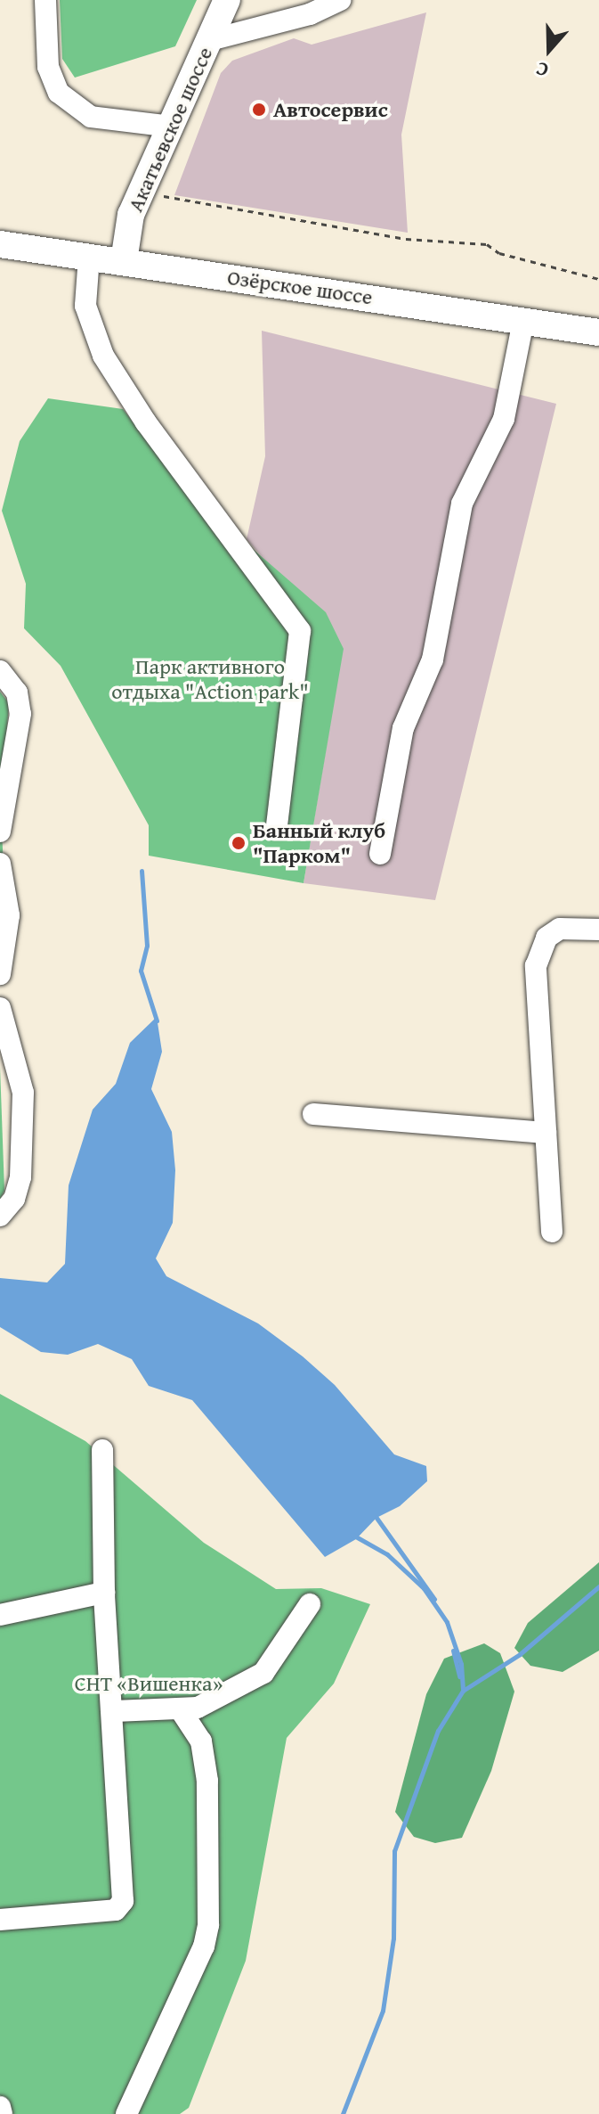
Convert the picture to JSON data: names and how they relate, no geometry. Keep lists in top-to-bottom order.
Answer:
{
  "streets": {
    "main road": ["Акатьевское шоссе", "Озёрское шоссе"]
  },
  "crossings": [
    ["Акатьевское шоссе", "Озёрское шоссе"]
  ],
  "parks": ["Парк активного отдыха \"Action park\"", "СНТ «Вишенка»"],
  "places": ["Автосервис", "Банный клуб \"Парком\""],
  "north": "bottom"
}
